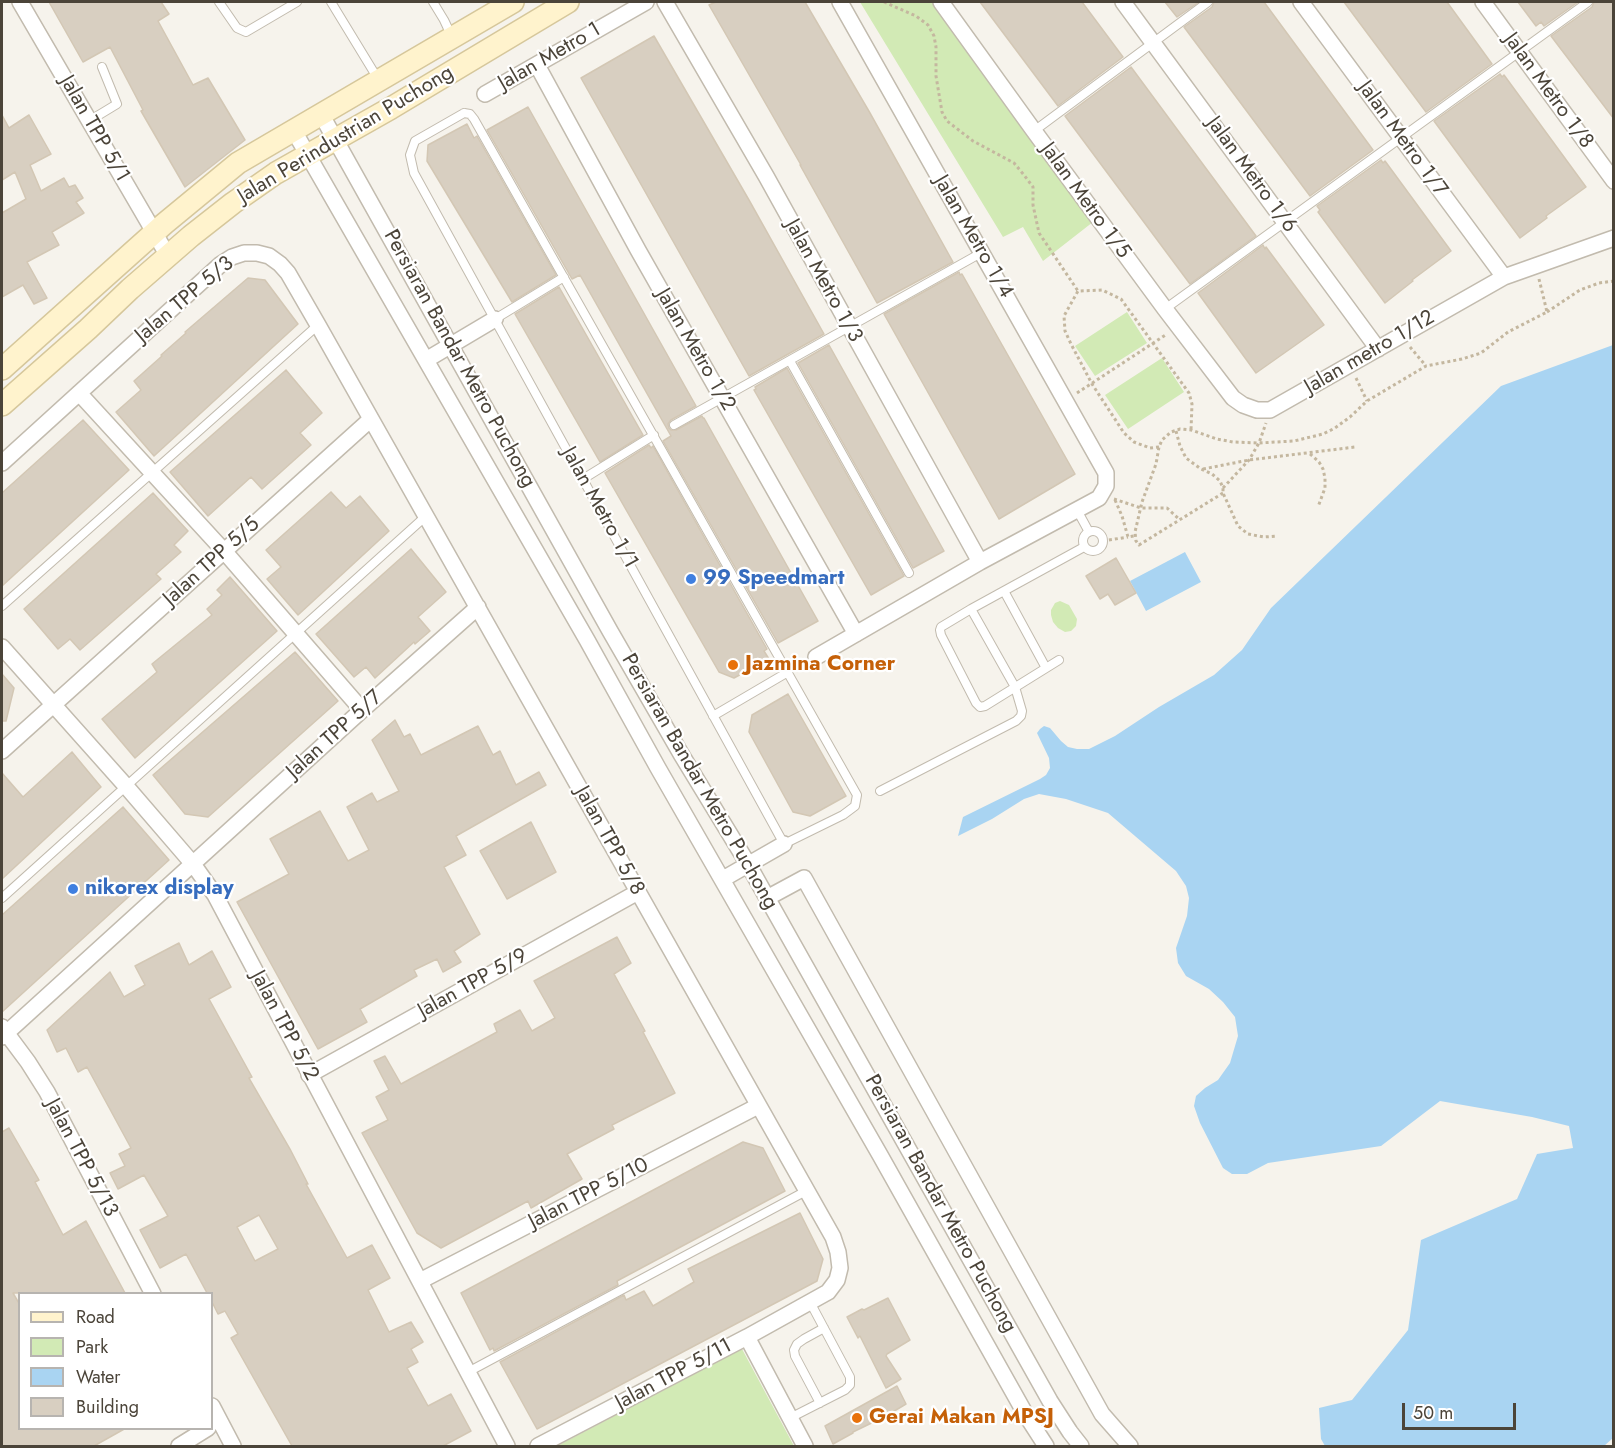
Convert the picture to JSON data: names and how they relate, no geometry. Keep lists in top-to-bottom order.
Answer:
{
  "streets": {
    "street": [
      "Jalan Metro 1",
      "Jalan Metro 1/8",
      "Jalan TPP 5/1",
      "Jalan Perindustrian Puchong",
      "Jalan Metro 1/7",
      "Jalan Metro 1/6",
      "Jalan Metro 1/5",
      "Jalan Metro 1/4",
      "Jalan Metro 1/3",
      "Jalan TPP 5/3",
      "Jalan Metro 1/2",
      "Jalan metro 1/12",
      "Persiaran Bandar Metro Puchong",
      "Jalan TPP 5/5",
      "Jalan TPP 5/7",
      "Jalan TPP 5/8",
      "Jalan TPP 5/9",
      "Jalan TPP 5/2",
      "Jalan TPP 5/13",
      "Jalan TPP 5/10",
      "Jalan TPP 5/11"
    ],
    "lane": ["Jalan Metro 1/1"]
  },
  "crossings": [
    ["Jalan Metro 1", "Jalan Metro 1/2"],
    ["Jalan TPP 5/1", "Jalan Perindustrian Puchong"],
    ["Jalan Perindustrian Puchong", "Persiaran Bandar Metro Puchong"],
    ["Jalan Metro 1/7", "Jalan metro 1/12"],
    ["Jalan Metro 1/6", "Jalan metro 1/12"],
    ["Jalan Metro 1/5", "Jalan metro 1/12"],
    ["Jalan TPP 5/3", "Jalan TPP 5/8"],
    ["Jalan TPP 5/5", "Jalan TPP 5/8"],
    ["Jalan TPP 5/5", "Jalan TPP 5/2"],
    ["Jalan TPP 5/7", "Jalan TPP 5/8"],
    ["Jalan TPP 5/7", "Jalan TPP 5/2"],
    ["Jalan TPP 5/7", "Jalan TPP 5/13"],
    ["Jalan TPP 5/8", "Jalan TPP 5/9"],
    ["Jalan TPP 5/8", "Jalan TPP 5/10"],
    ["Jalan TPP 5/8", "Jalan TPP 5/11"],
    ["Jalan TPP 5/9", "Jalan TPP 5/2"],
    ["Jalan TPP 5/2", "Jalan TPP 5/10"]
  ],
  "places": [
    "99 Speedmart",
    "Jazmina Corner",
    "nikorex display",
    "Gerai Makan MPSJ"
  ],
  "legend": [
    "Road",
    "Park",
    "Water",
    "Building"
  ],
  "scale_bar": "50 m"
}
